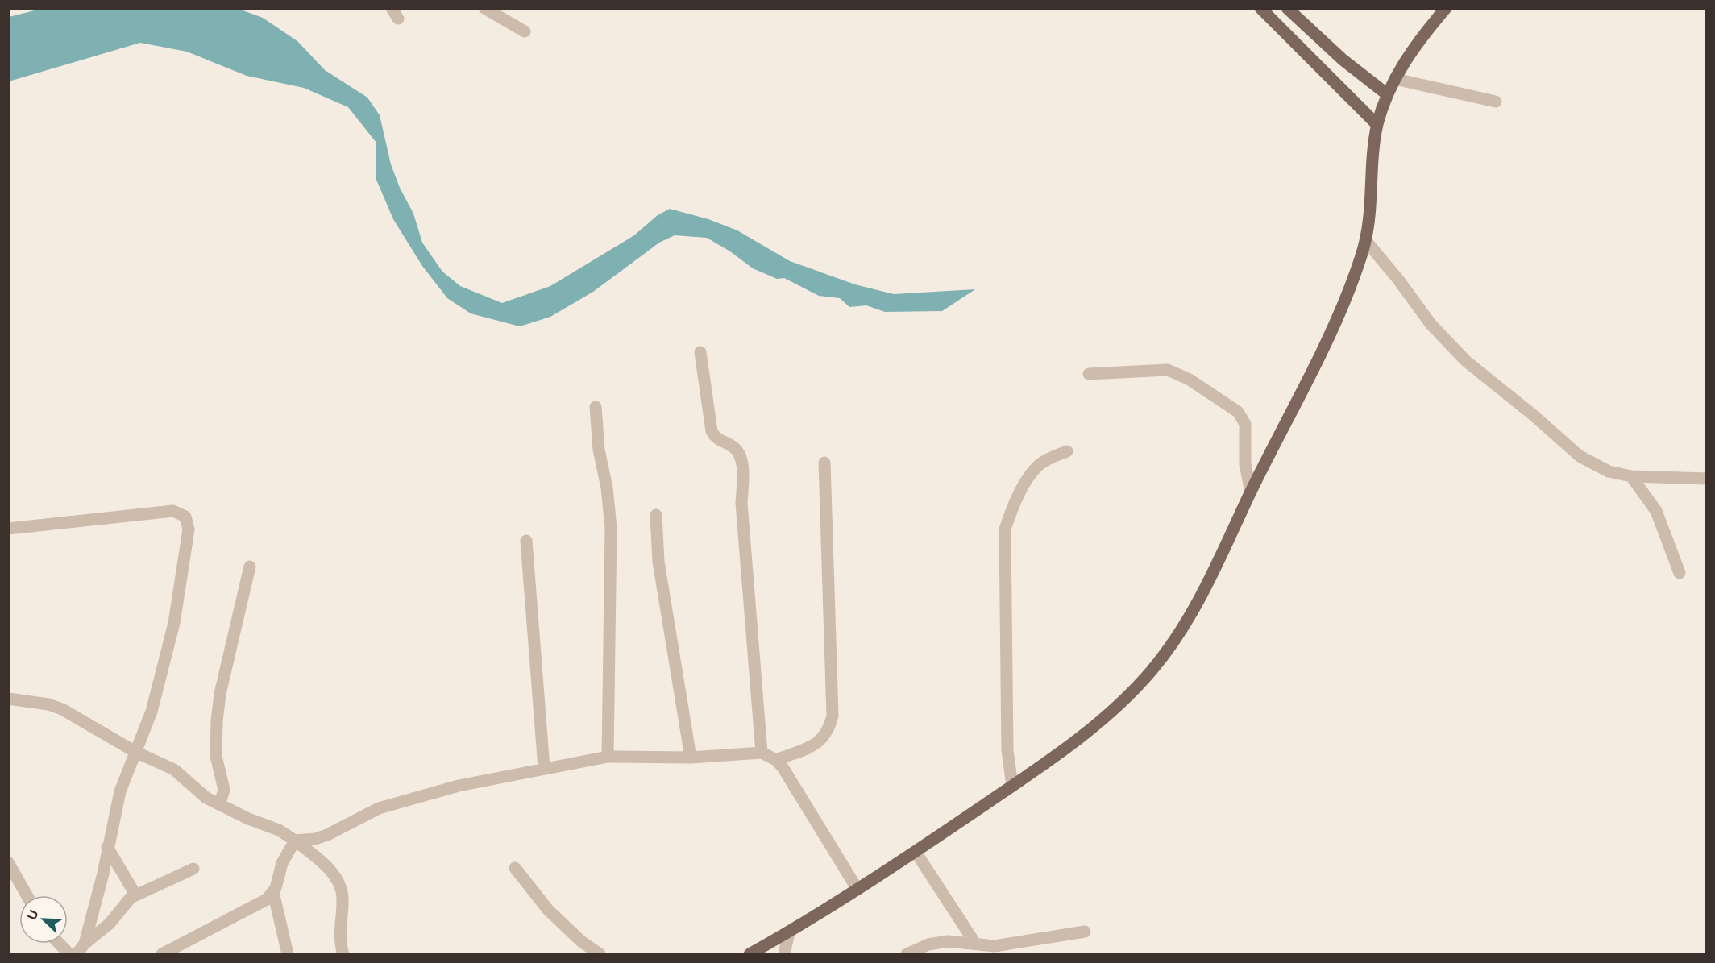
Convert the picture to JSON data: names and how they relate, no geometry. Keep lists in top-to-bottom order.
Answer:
{
  "north": "top left"
}
